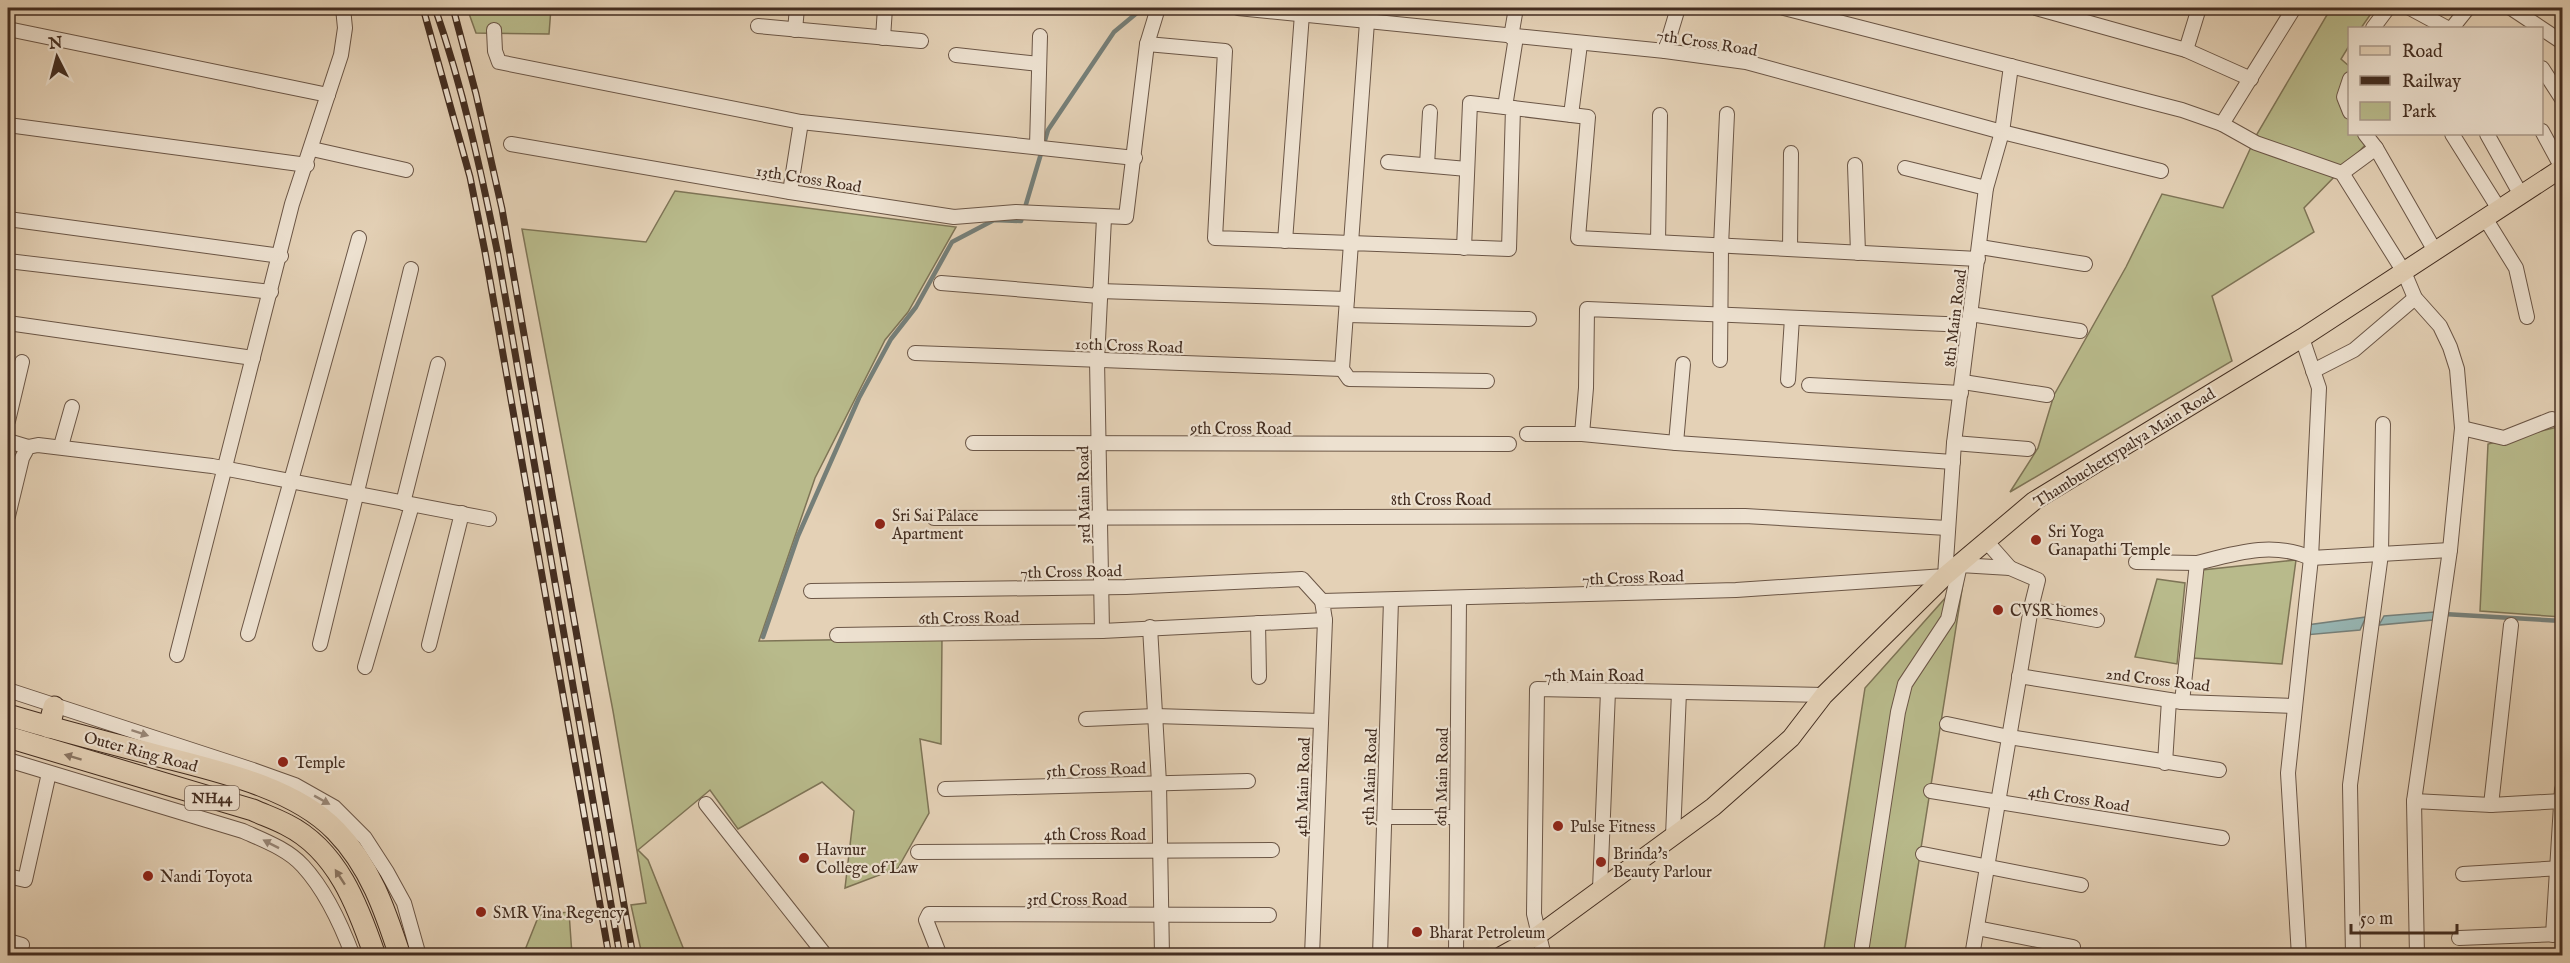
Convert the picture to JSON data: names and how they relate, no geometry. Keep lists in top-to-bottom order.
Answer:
{
  "streets": {
    "highway": ["Outer Ring Road", "NH44"],
    "main road": ["Thambuchettypalya Main Road"],
    "street": [
      "7th Cross Road",
      "13th Cross Road",
      "8th Main Road",
      "10th Cross Road",
      "9th Cross Road",
      "3rd Main Road",
      "8th Cross Road",
      "6th Cross Road",
      "7th Main Road",
      "2nd Cross Road",
      "5th Cross Road",
      "5th Main Road",
      "6th Main Road",
      "4th Main Road",
      "4th Cross Road",
      "3rd Cross Road"
    ]
  },
  "crossings": [
    ["7th Cross Road", "8th Main Road"],
    ["7th Cross Road", "Thambuchettypalya Main Road"],
    ["7th Cross Road", "3rd Main Road"],
    ["7th Cross Road", "5th Main Road"],
    ["7th Cross Road", "6th Main Road"],
    ["13th Cross Road", "3rd Main Road"],
    ["8th Main Road", "Thambuchettypalya Main Road"],
    ["8th Main Road", "8th Cross Road"],
    ["10th Cross Road", "3rd Main Road"],
    ["9th Cross Road", "3rd Main Road"],
    ["Thambuchettypalya Main Road", "7th Main Road"],
    ["3rd Main Road", "8th Cross Road"],
    ["3rd Main Road", "6th Cross Road"]
  ],
  "places": [
    "Sri Sai Palace Apartment",
    "Sri Yoga Ganapathi Temple",
    "CVSR homes",
    "Temple",
    "Pulse Fitness",
    "Havnur College of Law",
    "Brinda's Beauty Parlour",
    "Nandi Toyota",
    "SMR Vina Regency",
    "Bharat Petroleum"
  ],
  "legend": ["Road", "Railway", "Park"],
  "scale_bar": "50 m",
  "north": "top"
}
